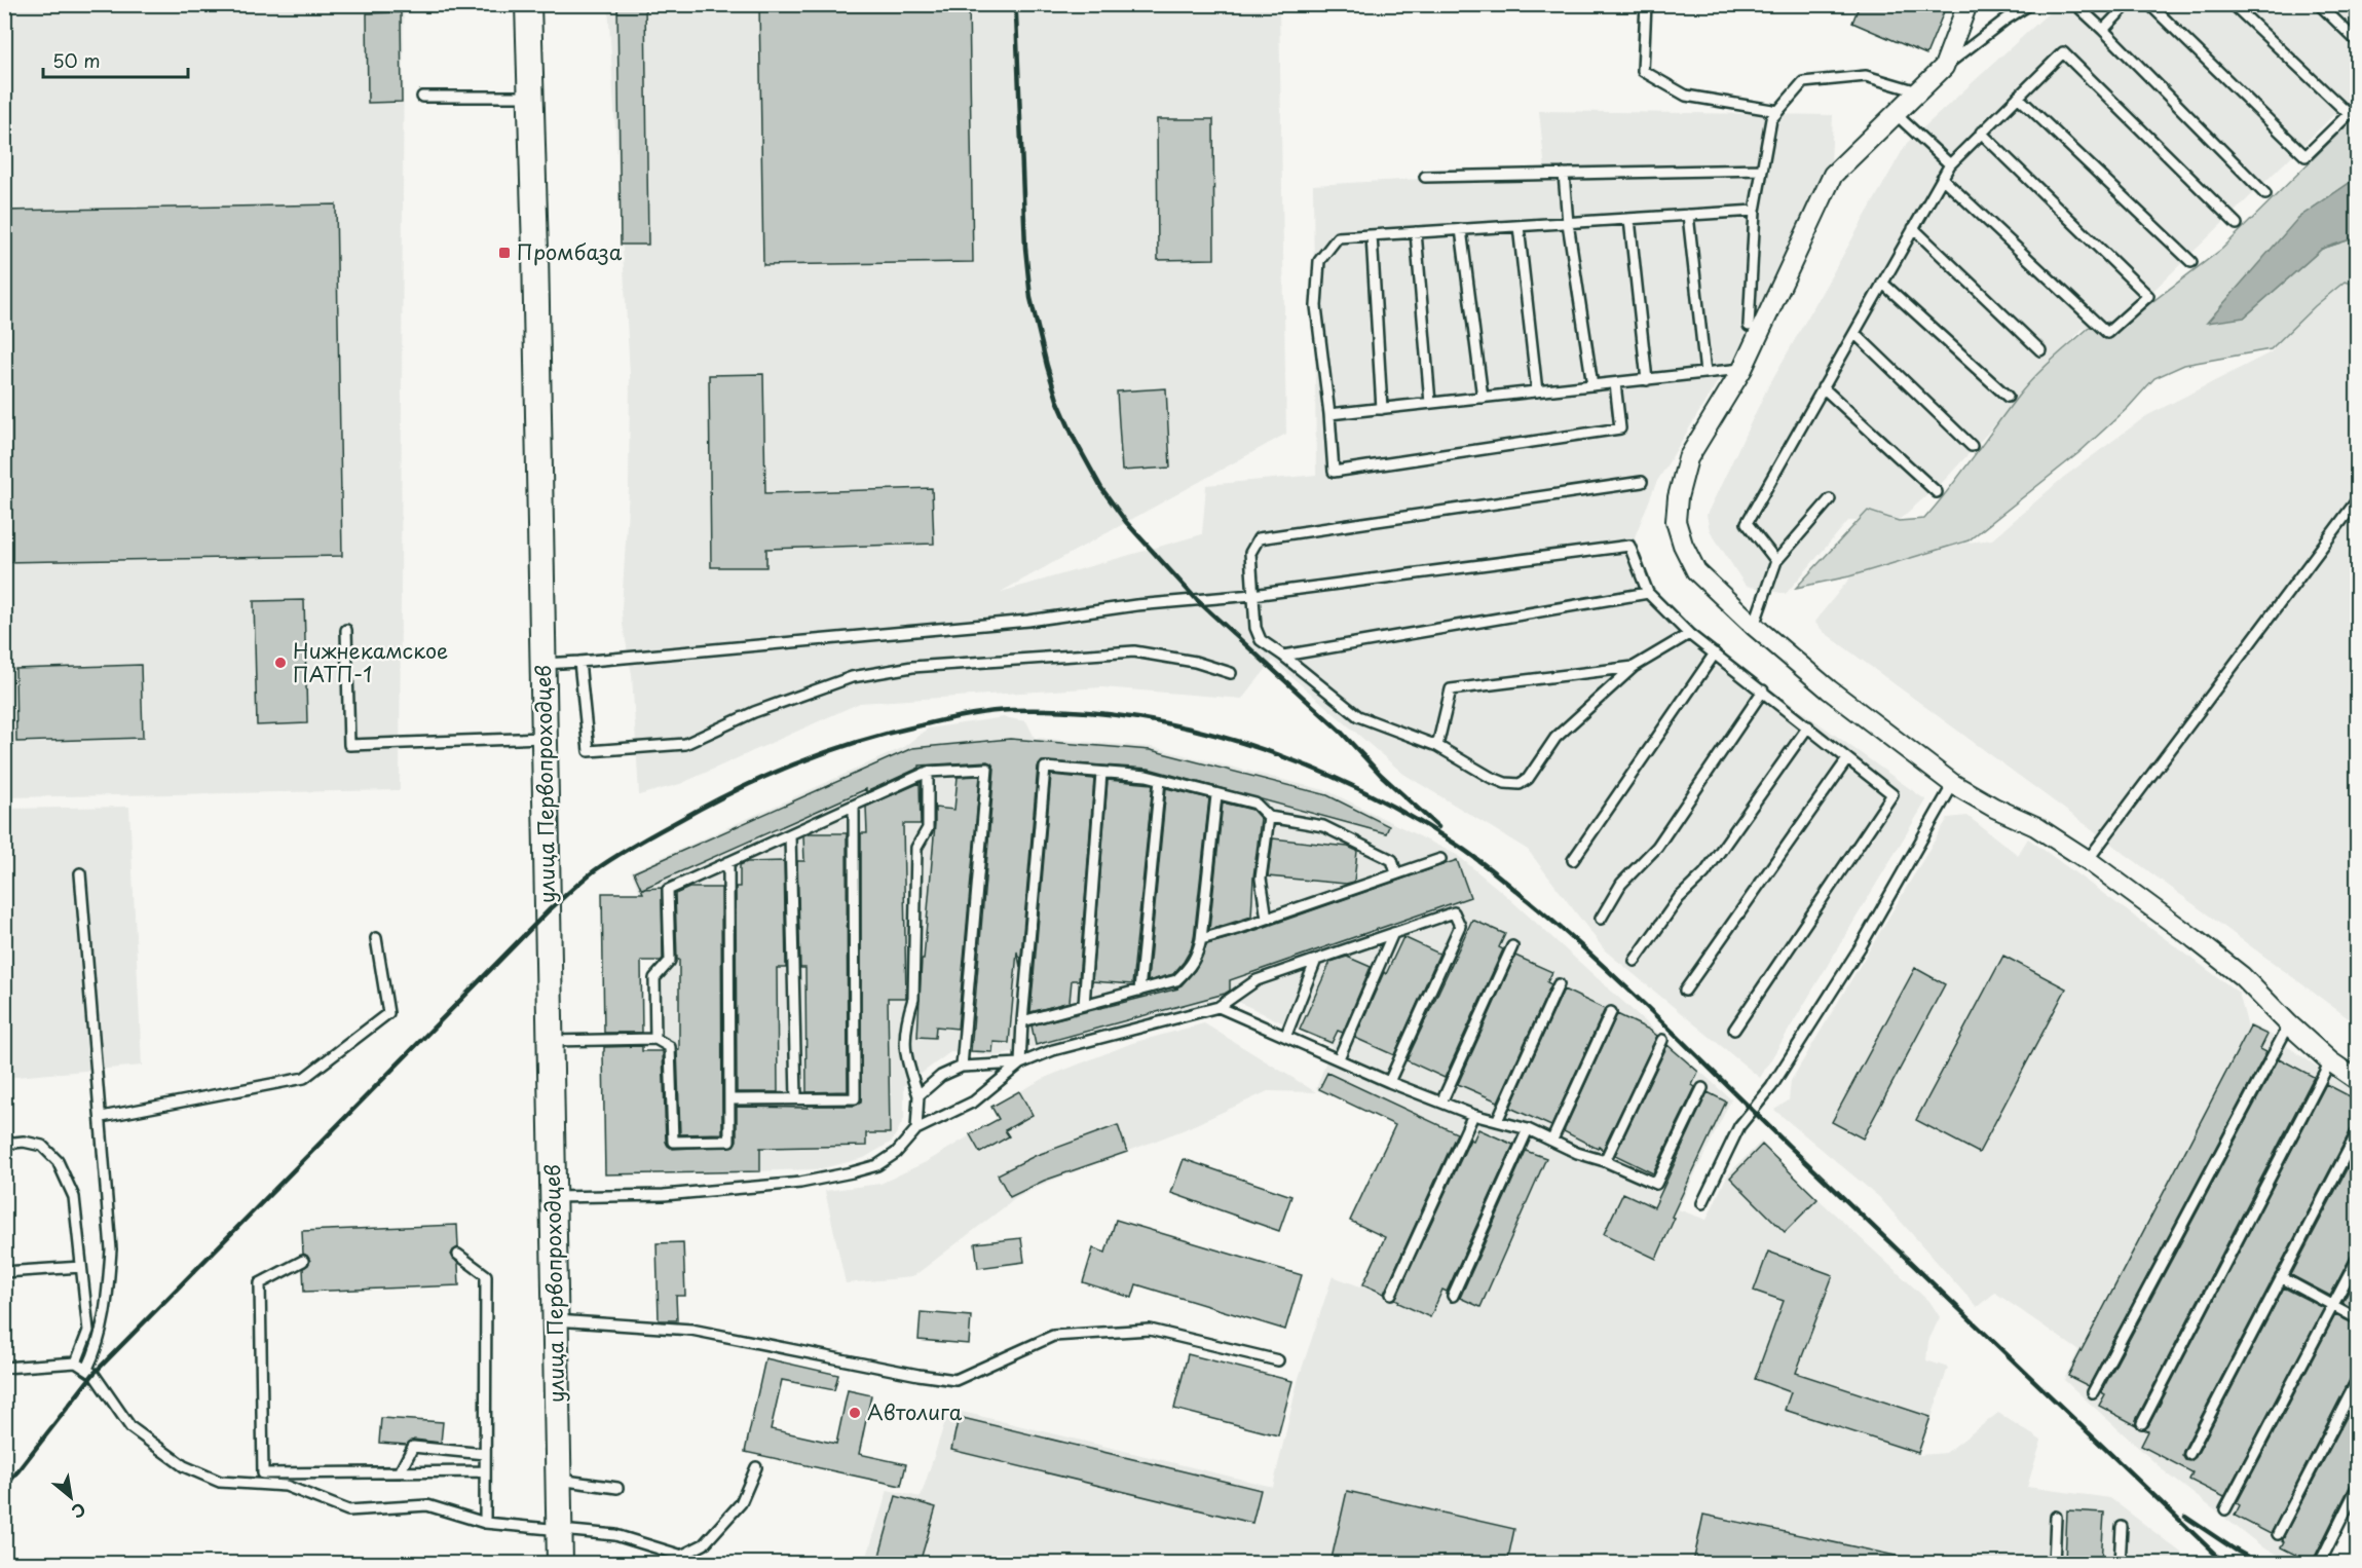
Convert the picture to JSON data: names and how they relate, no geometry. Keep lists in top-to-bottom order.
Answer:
{
  "streets": {
    "street": ["улица Первопроходцев"]
  },
  "places": {
    "transit": ["Промбаза"],
    "other": ["Нижнекамское ПАТП-1", "Автолига"]
  },
  "scale_bar": "50 m",
  "north": "bottom right"
}
